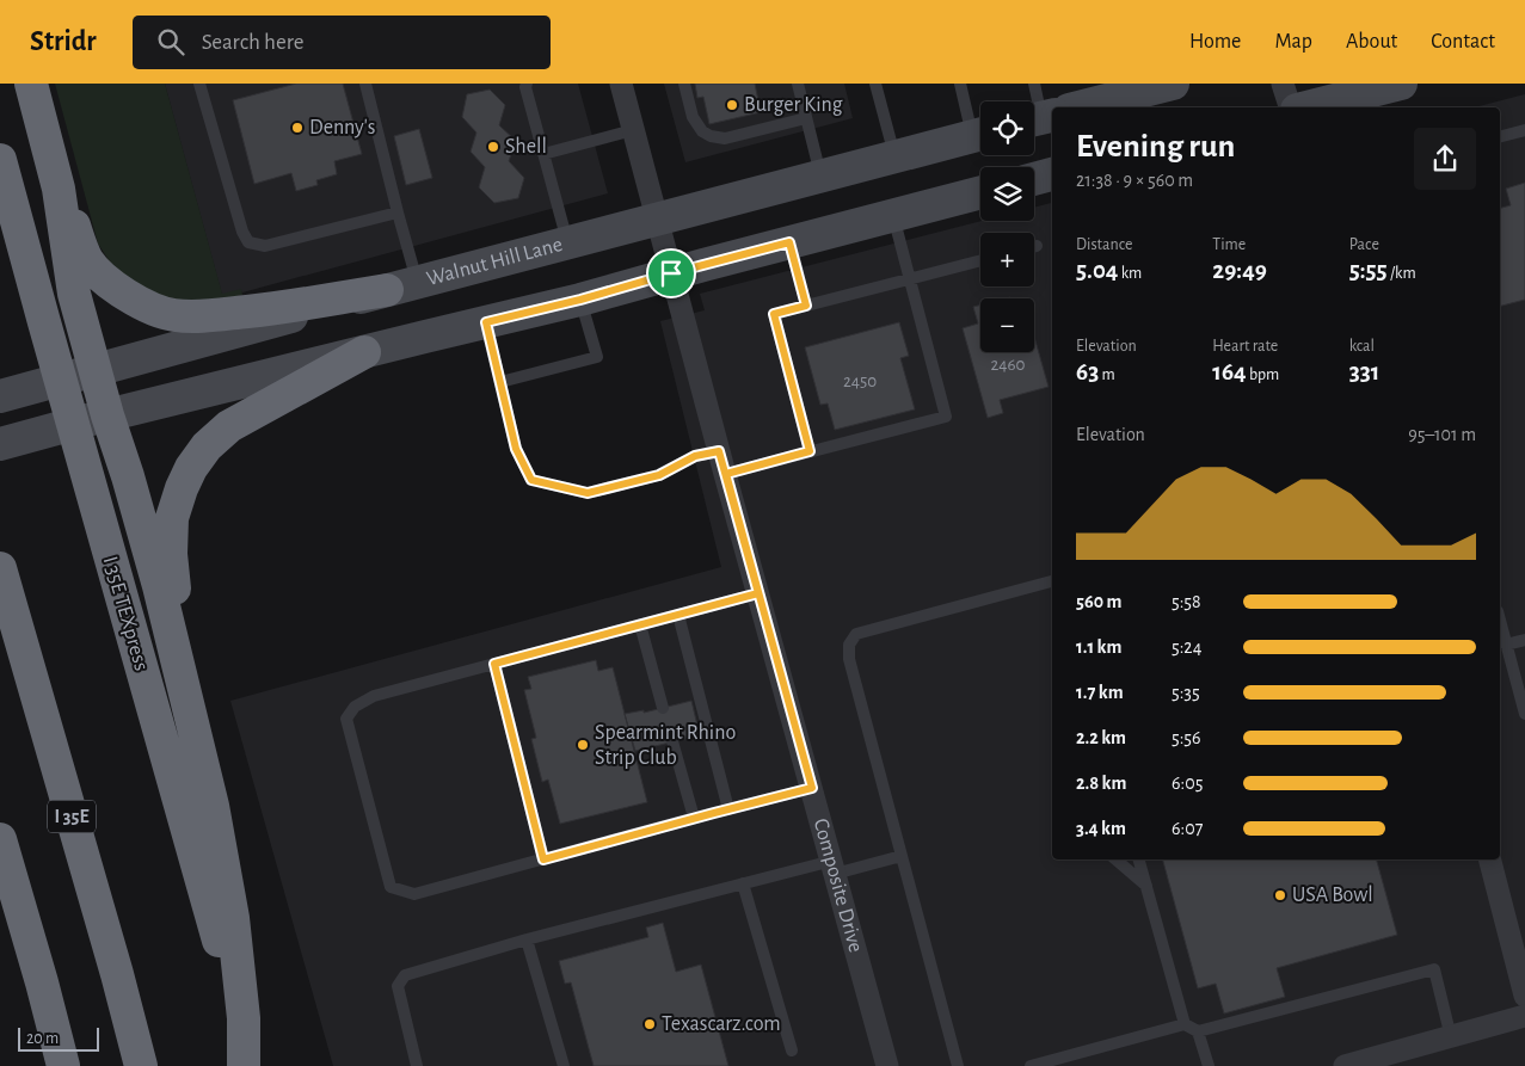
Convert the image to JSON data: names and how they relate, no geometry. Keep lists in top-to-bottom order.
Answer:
{
  "streets": {
    "highway": ["I 35E TEXpress", "I 35E"],
    "main road": ["Walnut Hill Lane"],
    "street": ["Composite Drive"]
  },
  "crossings": [
    ["Walnut Hill Lane", "Composite Drive"]
  ],
  "places": [
    "Burger King",
    "Denny's",
    "Shell",
    "Spearmint Rhino Strip Club",
    "USA Bowl",
    "Texascarz.com"
  ],
  "house_numbers": ["2460", "2450"],
  "scale_bar": "20 m",
  "page": {
    "header": "Stridr",
    "search": "Search here",
    "nav": [
      "Home",
      "Map",
      "About",
      "Contact"
    ],
    "map_buttons": ["+", "−"],
    "heading": ["Evening run", "21:38 · 9 × 560 m"],
    "stats": [
      ["Distance", "5.04 km"],
      ["Time", "29:49"],
      ["Pace", "5:55 /km"],
      ["Elevation", "63 m"],
      ["Heart rate", "164 bpm"],
      ["kcal", "331"]
    ],
    "chart": ["Elevation", "95–101 m"],
    "list": [
      {
        "name": "560 m",
        "note": "5:58"
      },
      {
        "name": "1.1 km",
        "note": "5:24"
      },
      {
        "name": "1.7 km",
        "note": "5:35"
      },
      {
        "name": "2.2 km",
        "note": "5:56"
      },
      {
        "name": "2.8 km",
        "note": "6:05"
      },
      {
        "name": "3.4 km",
        "note": "6:07"
      }
    ],
    "scale": "20 m"
  }
}
